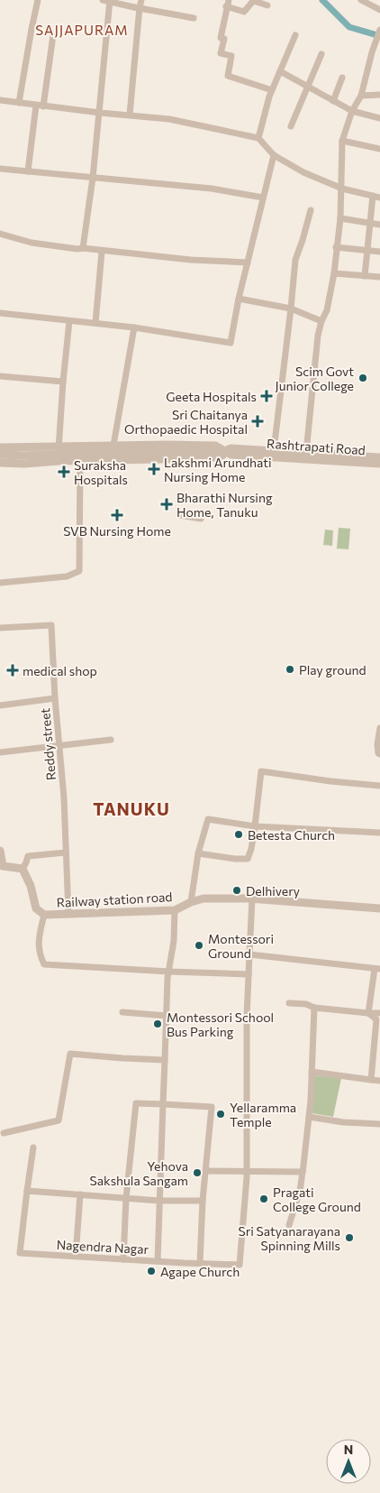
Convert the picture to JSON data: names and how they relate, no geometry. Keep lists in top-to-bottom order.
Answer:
{
  "streets": {
    "street": [
      "Rashtrapati Road",
      "Reddy street",
      "Railway station road",
      "Nagendra Nagar"
    ]
  },
  "crossings": [
    ["Reddy street", "Railway station road"]
  ],
  "districts": ["SAJJAPURAM", "TANUKU"],
  "places": {
    "other": [
      "Scim Govt Junior College",
      "Play ground",
      "Betesta Church",
      "Delhivery",
      "Montessori Ground",
      "Montessori School Bus Parking",
      "Yellaramma Temple",
      "Yehova Sakshula Sangam",
      "Pragati College Ground",
      "Sri Satyanarayana Spinning Mills",
      "Agape Church"
    ],
    "health": [
      "Geeta Hospitals",
      "Sri Chaitanya Orthopaedic Hospital",
      "Lakshmi Arundhati Nursing Home",
      "Suraksha Hospitals",
      "Bharathi Nursing Home, Tanuku",
      "SVB Nursing Home",
      "medical shop"
    ]
  },
  "north": "top"
}
